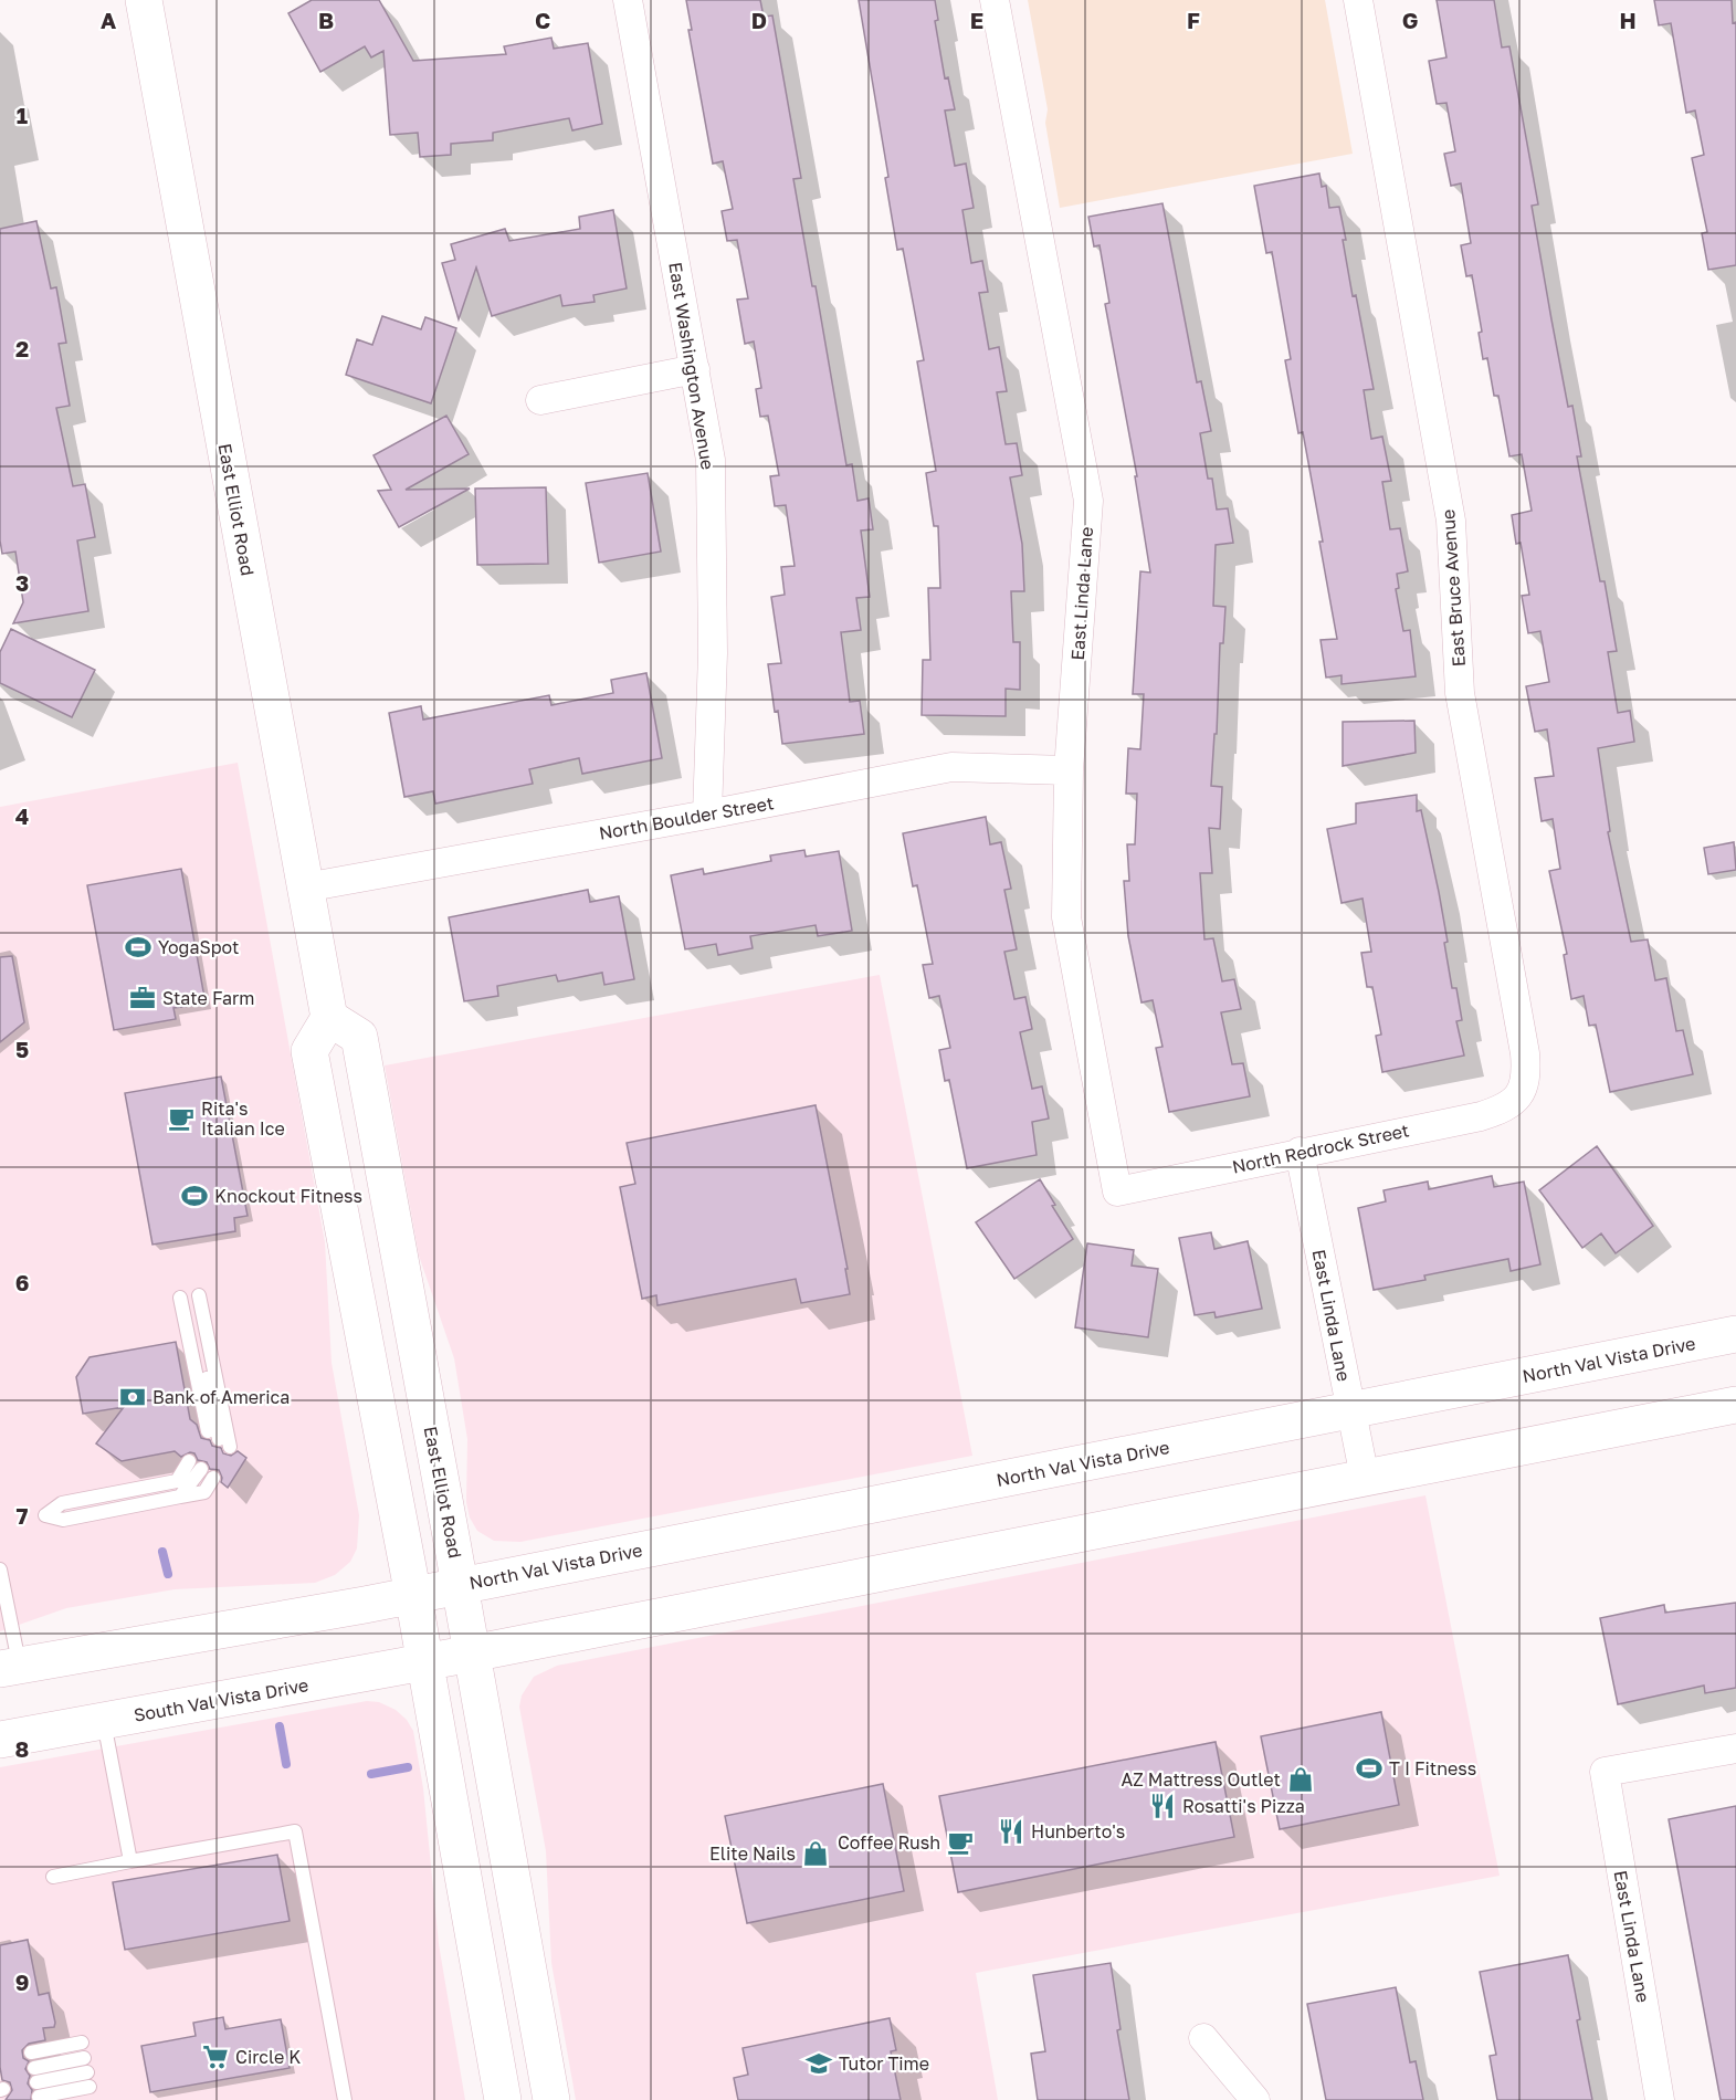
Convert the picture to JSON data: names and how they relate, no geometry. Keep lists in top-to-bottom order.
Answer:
{
  "streets": {
    "main road": ["East Elliot Road", "North Val Vista Drive", "South Val Vista Drive"],
    "street": [
      "East Washington Avenue",
      "East Bruce Avenue",
      "East Linda Lane",
      "North Boulder Street",
      "North Redrock Street"
    ]
  },
  "crossings": [
    ["East Washington Avenue", "North Boulder Street"],
    ["East Elliot Road", "North Boulder Street"],
    ["East Elliot Road", "North Val Vista Drive"],
    ["East Elliot Road", "South Val Vista Drive"],
    ["East Bruce Avenue", "North Redrock Street"],
    ["East Linda Lane", "North Boulder Street"],
    ["East Linda Lane", "North Redrock Street"],
    ["East Linda Lane", "North Val Vista Drive"]
  ],
  "places": {
    "sports": ["YogaSpot", "Knockout Fitness", "T I Fitness"],
    "office": ["State Farm"],
    "cafe": ["Rita's Italian Ice", "Coffee Rush"],
    "bank": ["Bank of America"],
    "shop": ["AZ Mattress Outlet", "Elite Nails"],
    "restaurant": ["Rosatti's Pizza", "Hunberto's"],
    "supermarket": ["Circle K"],
    "school or university": ["Tutor Time"]
  },
  "grid": {
    "columns": [
      "A",
      "B",
      "C",
      "D",
      "E",
      "F",
      "G",
      "H"
    ],
    "rows": [
      "1",
      "2",
      "3",
      "4",
      "5",
      "6",
      "7",
      "8",
      "9"
    ]
  }
}
